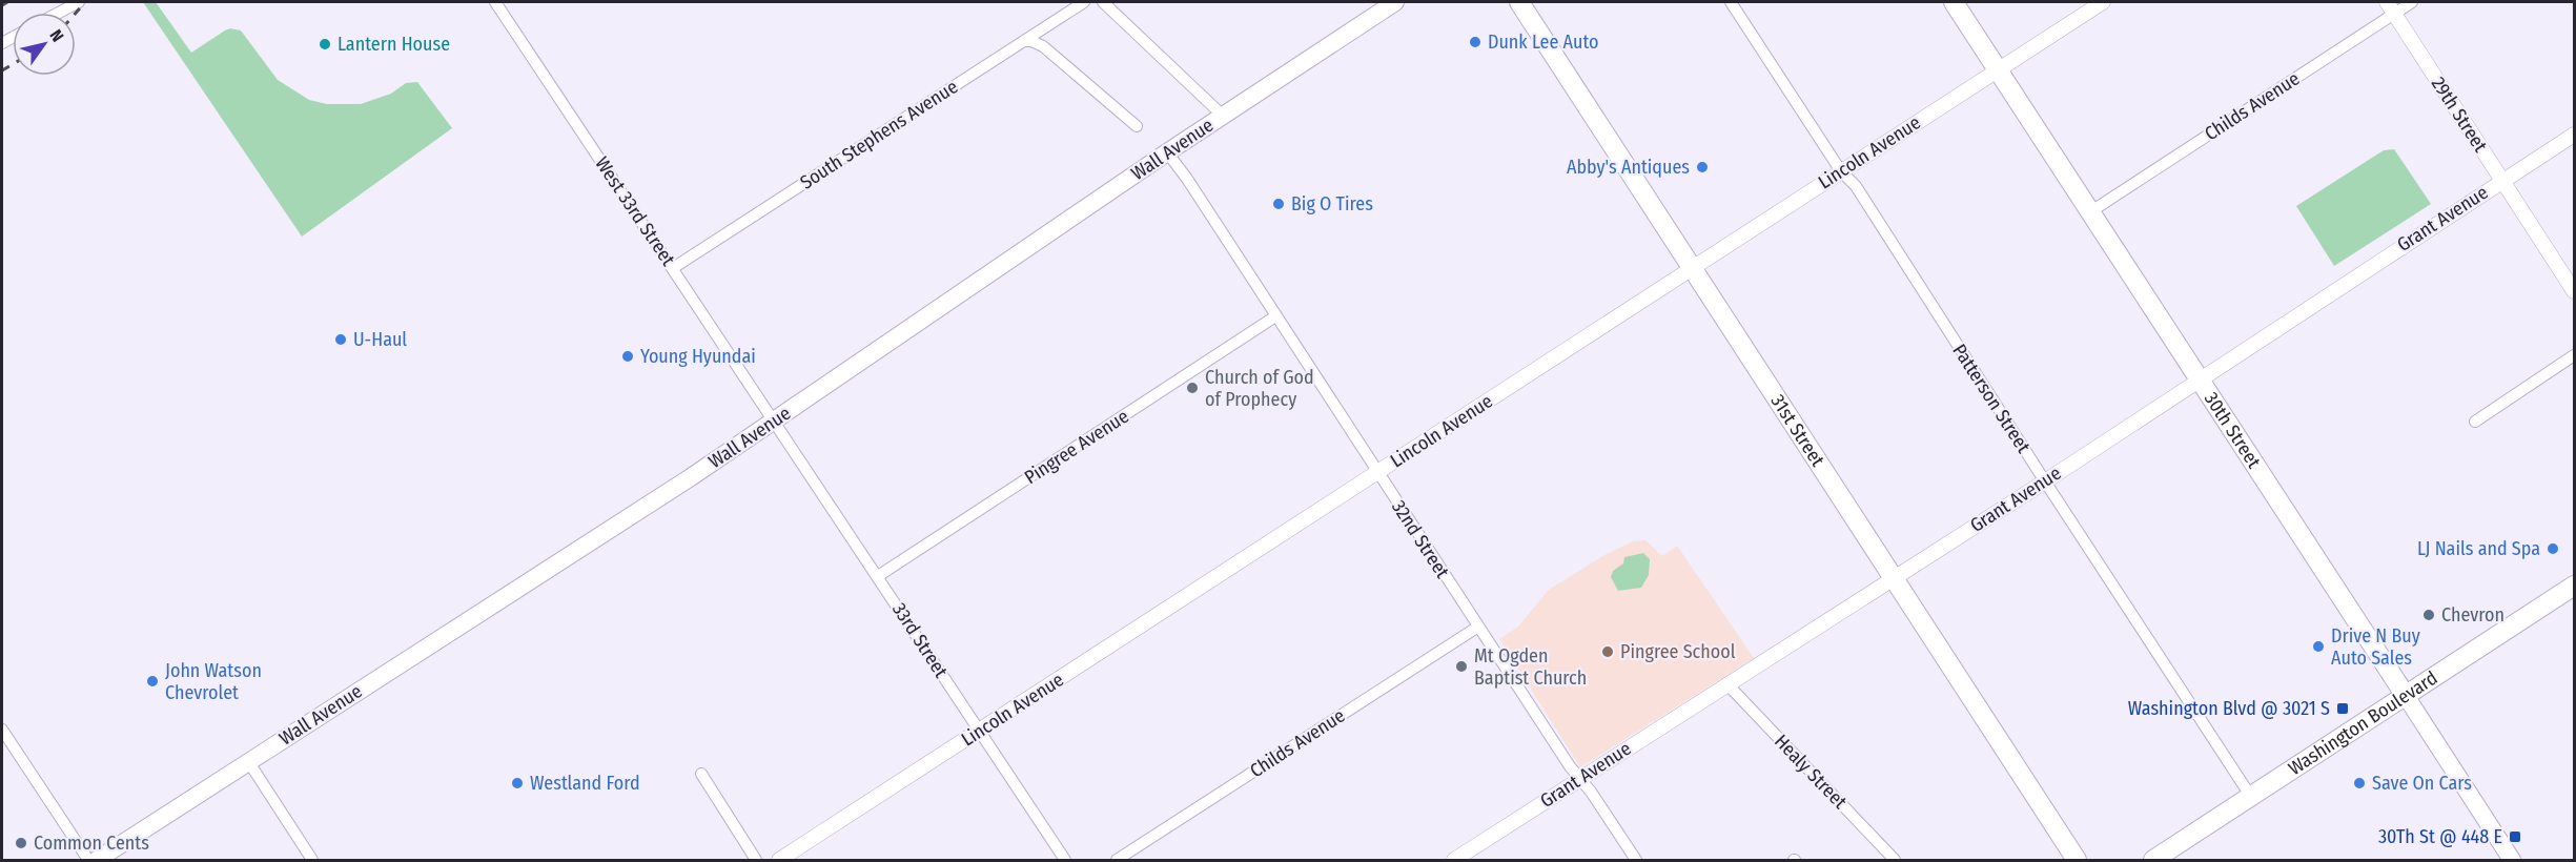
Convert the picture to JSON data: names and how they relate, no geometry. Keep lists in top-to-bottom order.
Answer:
{
  "streets": {
    "main road": [
      "Wall Avenue",
      "30th Street",
      "31st Street",
      "Washington Boulevard"
    ],
    "street": [
      "Childs Avenue",
      "29th Street",
      "South Stephens Avenue",
      "Lincoln Avenue",
      "West 33rd Street",
      "Grant Avenue",
      "Patterson Street",
      "Pingree Avenue",
      "32nd Street",
      "33rd Street",
      "Healy Street"
    ]
  },
  "crossings": [
    ["Childs Avenue", "29th Street"],
    ["Childs Avenue", "30th Street"],
    ["Childs Avenue", "32nd Street"],
    ["29th Street", "Grant Avenue"],
    ["South Stephens Avenue", "West 33rd Street"],
    ["Wall Avenue", "West 33rd Street"],
    ["Wall Avenue", "32nd Street"],
    ["Wall Avenue", "33rd Street"],
    ["Lincoln Avenue", "Patterson Street"],
    ["Lincoln Avenue", "30th Street"],
    ["Lincoln Avenue", "31st Street"],
    ["Lincoln Avenue", "32nd Street"],
    ["Lincoln Avenue", "33rd Street"],
    ["West 33rd Street", "33rd Street"],
    ["Grant Avenue", "Patterson Street"],
    ["Grant Avenue", "30th Street"],
    ["Grant Avenue", "31st Street"],
    ["Grant Avenue", "32nd Street"],
    ["Grant Avenue", "Healy Street"],
    ["Patterson Street", "Washington Boulevard"],
    ["30th Street", "Washington Boulevard"],
    ["Pingree Avenue", "32nd Street"],
    ["Pingree Avenue", "33rd Street"]
  ],
  "places": {
    "other": [
      "Dunk Lee Auto",
      "Lantern House",
      "Abby's Antiques",
      "Big O Tires",
      "U-Haul",
      "Young Hyundai",
      "Church of God of Prophecy",
      "LJ Nails and Spa",
      "Chevron",
      "Drive N Buy Auto Sales",
      "Pingree School",
      "Mt Ogden Baptist Church",
      "John Watson Chevrolet",
      "Westland Ford",
      "Save On Cars",
      "Common Cents"
    ],
    "transit": ["Washington Blvd @ 3021 S", "30Th St @ 448 E"]
  },
  "north": "top right"
}
